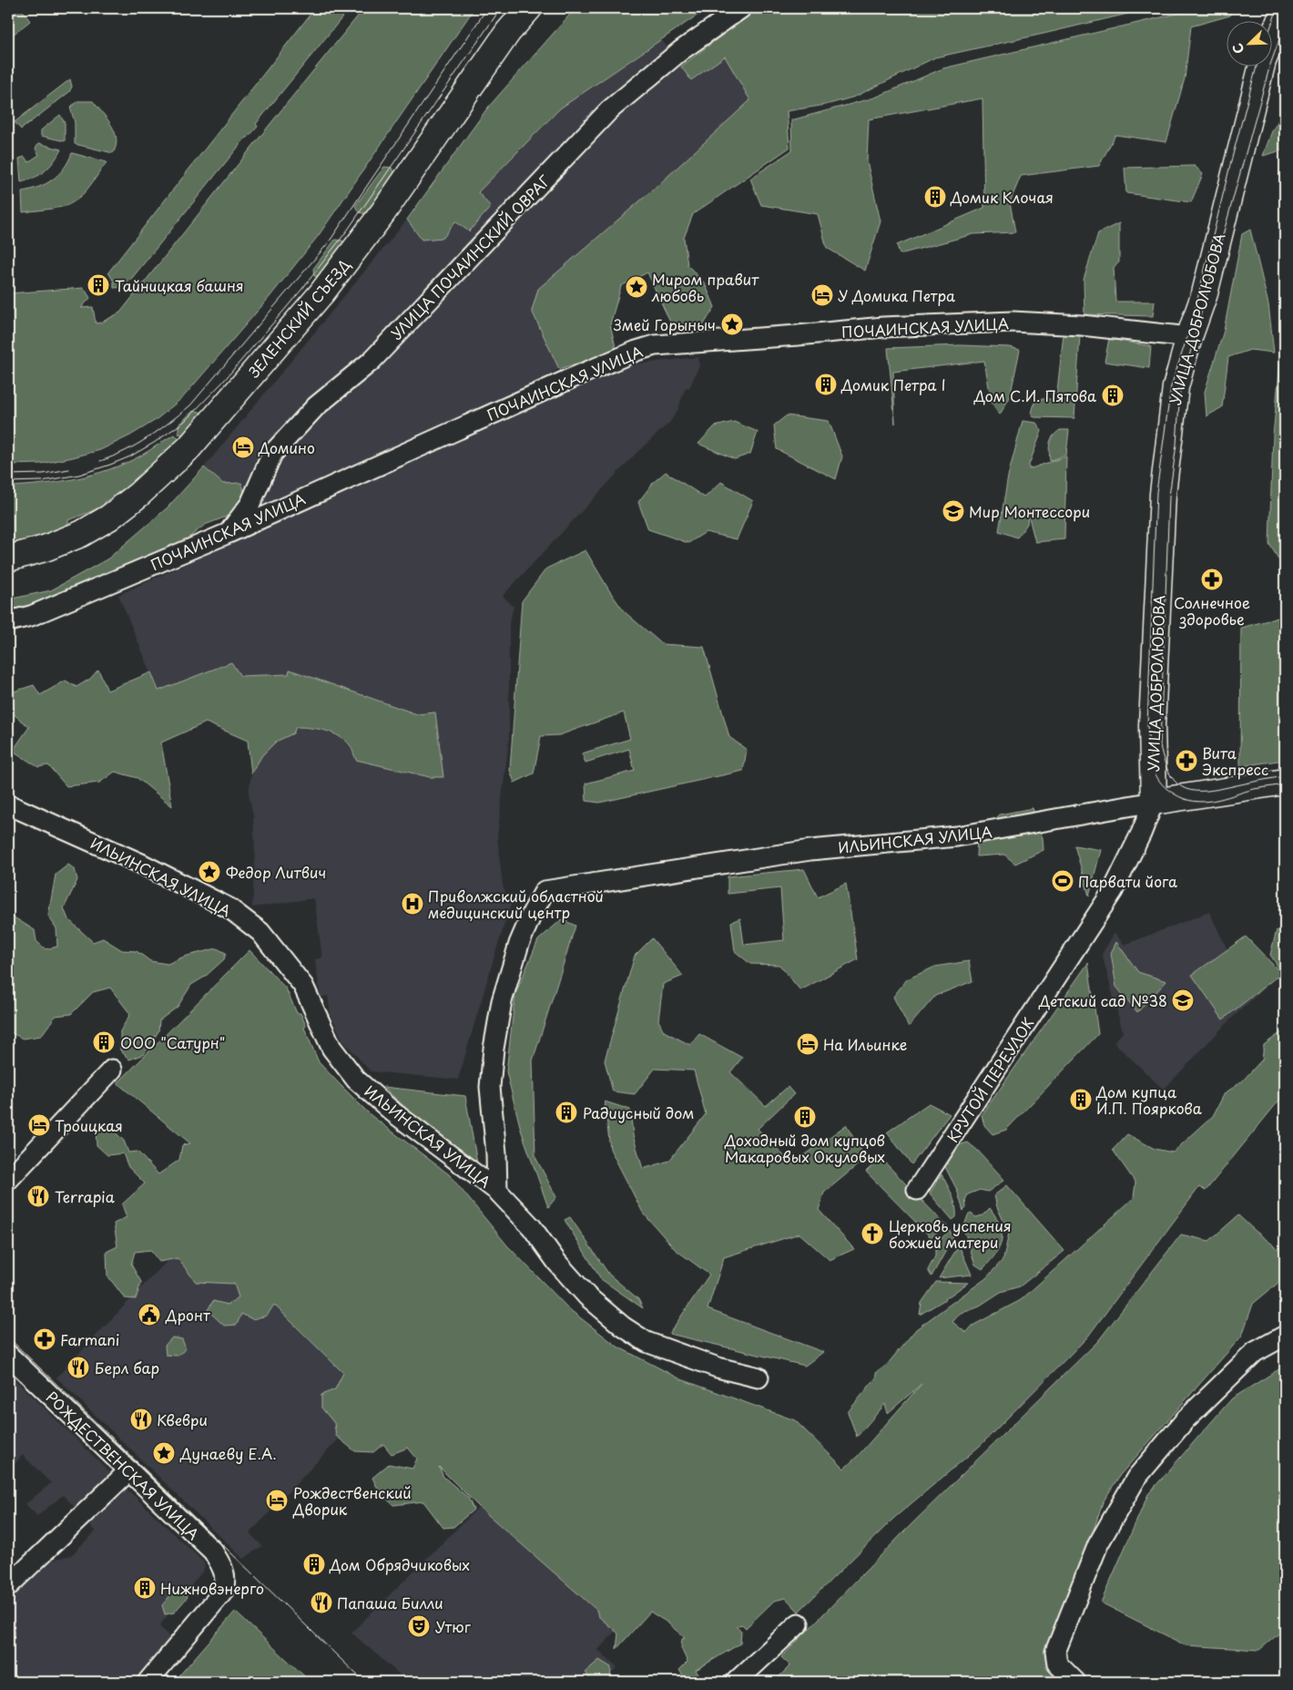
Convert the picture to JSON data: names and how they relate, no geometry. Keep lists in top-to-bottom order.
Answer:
{
  "streets": {
    "street": [
      "УЛИЦА ПОЧАИНСКИЙ ОВРАГ",
      "ЗЕЛЕНСКИЙ СЪЕЗД",
      "УЛИЦА ДОБРОЛЮБОВА",
      "ПОЧАИНСКАЯ УЛИЦА",
      "ИЛЬИНСКАЯ УЛИЦА",
      "КРУТОЙ ПЕРЕУЛОК",
      "РОЖДЕСТВЕНСКАЯ УЛИЦА"
    ]
  },
  "crossings": [
    ["УЛИЦА ПОЧАИНСКИЙ ОВРАГ", "ПОЧАИНСКАЯ УЛИЦА"],
    ["УЛИЦА ДОБРОЛЮБОВА", "ПОЧАИНСКАЯ УЛИЦА"],
    ["УЛИЦА ДОБРОЛЮБОВА", "ИЛЬИНСКАЯ УЛИЦА"],
    ["УЛИЦА ДОБРОЛЮБОВА", "КРУТОЙ ПЕРЕУЛОК"],
    ["ИЛЬИНСКАЯ УЛИЦА", "КРУТОЙ ПЕРЕУЛОК"]
  ],
  "places": {
    "building": [
      "Домик Клочая",
      "Тайницкая башня",
      "Домик Петра I",
      "Дом С.И. Пятова",
      "ООО \"Сатурн\"",
      "Дом купца И.П. Пояркова",
      "Радиусный дом",
      "Доходный дом купцов Макаровых Окуловых",
      "Дом Обрядчиковых",
      "Нижновэнерго"
    ],
    "place": [
      "Миром правит любовь",
      "Змей Горыныч",
      "Федор Литвич",
      "Дунаеву Е.А."
    ],
    "hotel": [
      "У Домика Петра",
      "Домино",
      "На Ильинке",
      "Троицкая",
      "Рождественский Дворик"
    ],
    "school or university": ["Мир Монтессори", "Детский сад №38"],
    "pharmacy": ["Солнечное здоровье", "Вита Экспресс", "Farmani"],
    "sports": ["Парвати йога"],
    "hospital": ["Приволжский областной медицинский центр"],
    "restaurant": [
      "Terrapia",
      "Берл бар",
      "Квеври",
      "Папаша Билли"
    ],
    "church": ["Церковь успения божией матери"],
    "public building": ["Дронт"],
    "theatre": ["Утюг"]
  },
  "north": "bottom left"
}
